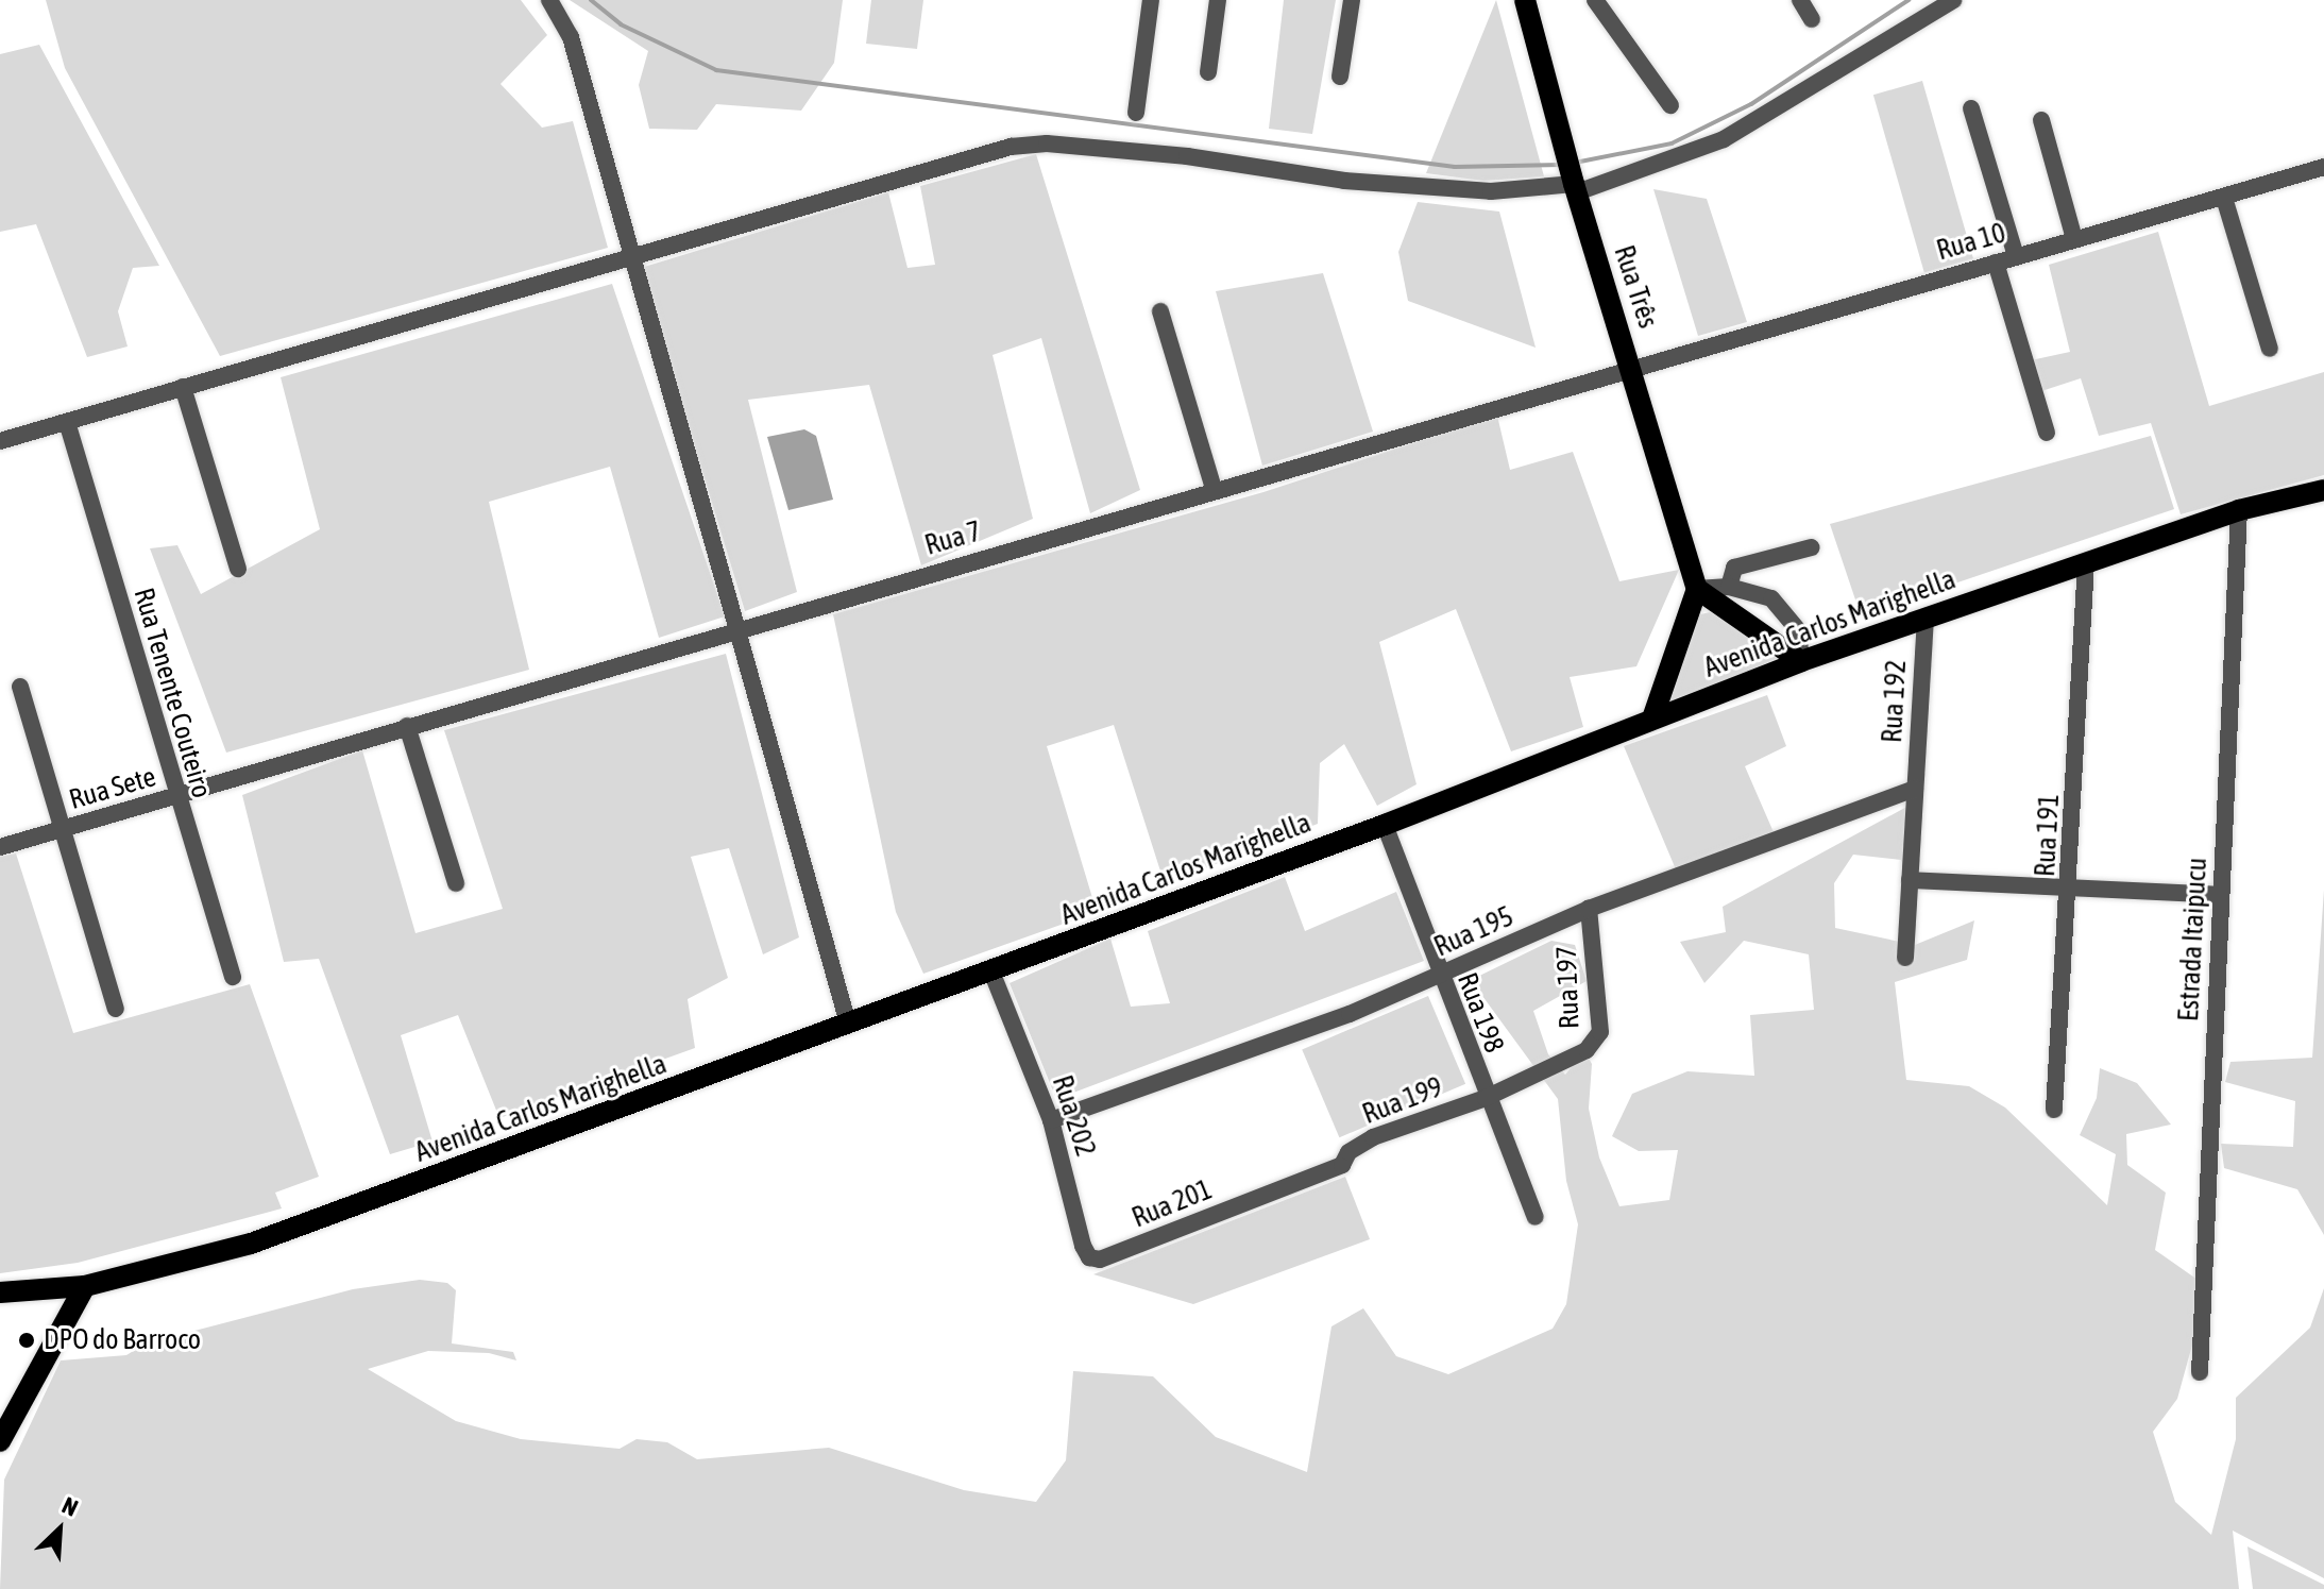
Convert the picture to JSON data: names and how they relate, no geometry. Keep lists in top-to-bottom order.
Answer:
{
  "streets": {
    "main road": ["Rua Três", "Avenida Carlos Marighella"],
    "street": [
      "Rua 10",
      "Rua 7",
      "Rua Tenente Couteiro",
      "Rua 192",
      "Rua Sete",
      "Rua 191",
      "Rua 195",
      "Estrada Itaipucu",
      "Rua 197",
      "Rua 198",
      "Rua 199",
      "Rua 202",
      "Rua 201"
    ]
  },
  "crossings": [
    ["Rua 10", "Rua Três"],
    ["Rua 10", "Rua 7"],
    ["Rua Três", "Rua 7"],
    ["Rua 7", "Rua Sete"],
    ["Avenida Carlos Marighella", "Rua 192"],
    ["Avenida Carlos Marighella", "Rua 191"],
    ["Avenida Carlos Marighella", "Estrada Itaipucu"],
    ["Avenida Carlos Marighella", "Rua 198"],
    ["Avenida Carlos Marighella", "Rua 202"],
    ["Rua Tenente Couteiro", "Rua Sete"],
    ["Rua 192", "Rua 195"],
    ["Rua 195", "Rua 197"],
    ["Rua 195", "Rua 198"],
    ["Rua 195", "Rua 202"],
    ["Rua 197", "Rua 198"],
    ["Rua 197", "Rua 199"],
    ["Rua 198", "Rua 199"],
    ["Rua 199", "Rua 201"],
    ["Rua 202", "Rua 201"]
  ],
  "places": ["DPO do Barroco"],
  "north": "top right"
}
